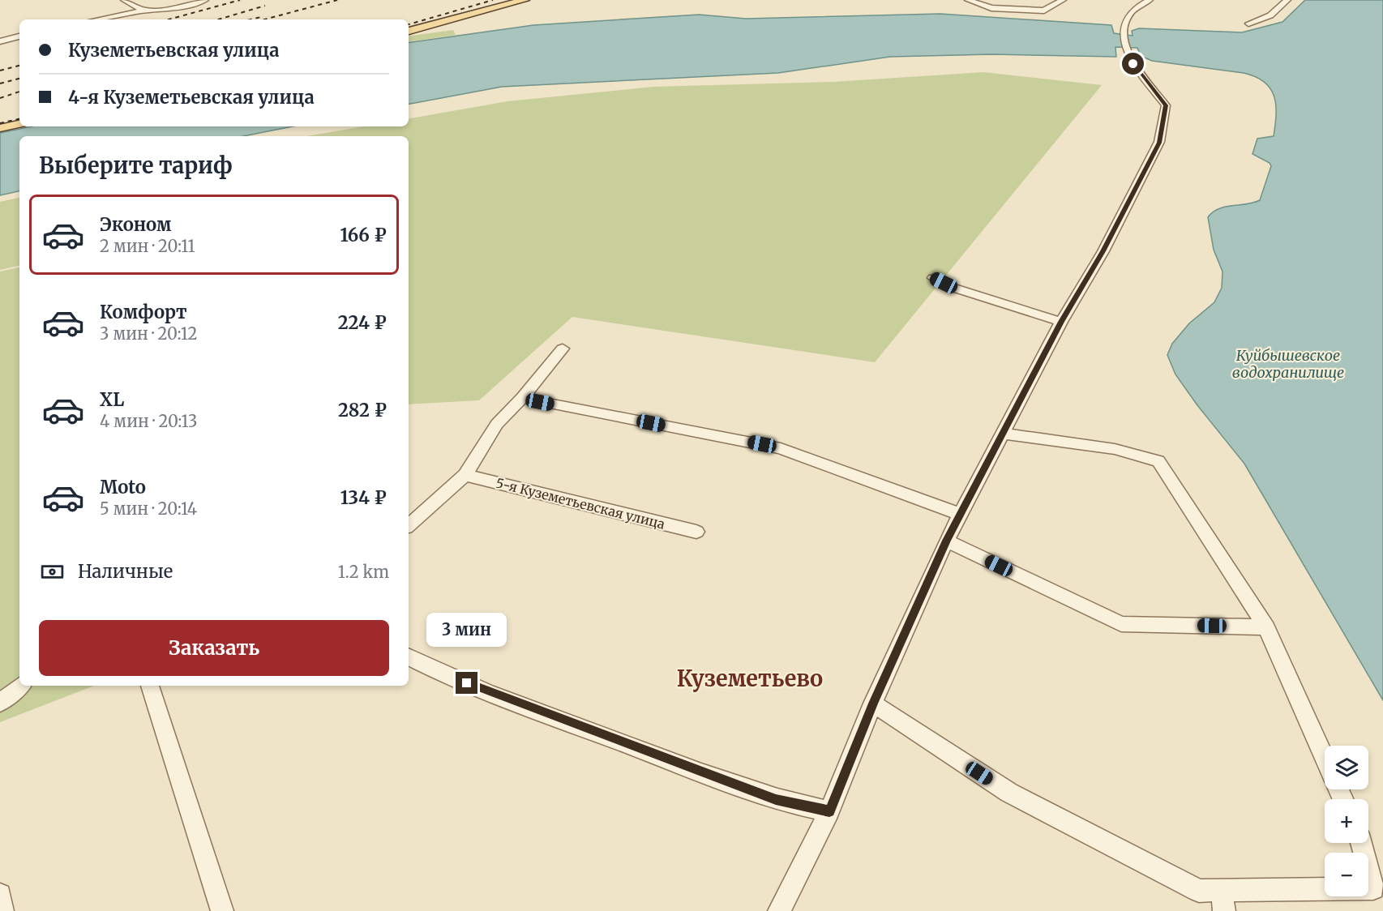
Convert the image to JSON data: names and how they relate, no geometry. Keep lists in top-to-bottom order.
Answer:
{
  "streets": {
    "street": ["5-я Куземетьевская улица"]
  },
  "districts": ["Куземетьево"],
  "water": ["Куйбышевское водохранилище"],
  "page": {
    "banner": ["Куземетьевская улица", "4-я Куземетьевская улица"],
    "heading": "Выберите тариф",
    "list": [
      {
        "name": "Эконом",
        "note": "2 мин · 20:11",
        "value": "166 ₽"
      },
      {
        "name": "Комфорт",
        "note": "3 мин · 20:12",
        "value": "224 ₽"
      },
      {
        "name": "XL",
        "note": "4 мин · 20:13",
        "value": "282 ₽"
      },
      {
        "name": "Moto",
        "note": "5 мин · 20:14",
        "value": "134 ₽"
      }
    ],
    "pay": ["Наличные", "1.2 km"],
    "buttons": "Заказать",
    "bubble": "3 мин",
    "map_buttons": ["+", "−"]
  }
}
